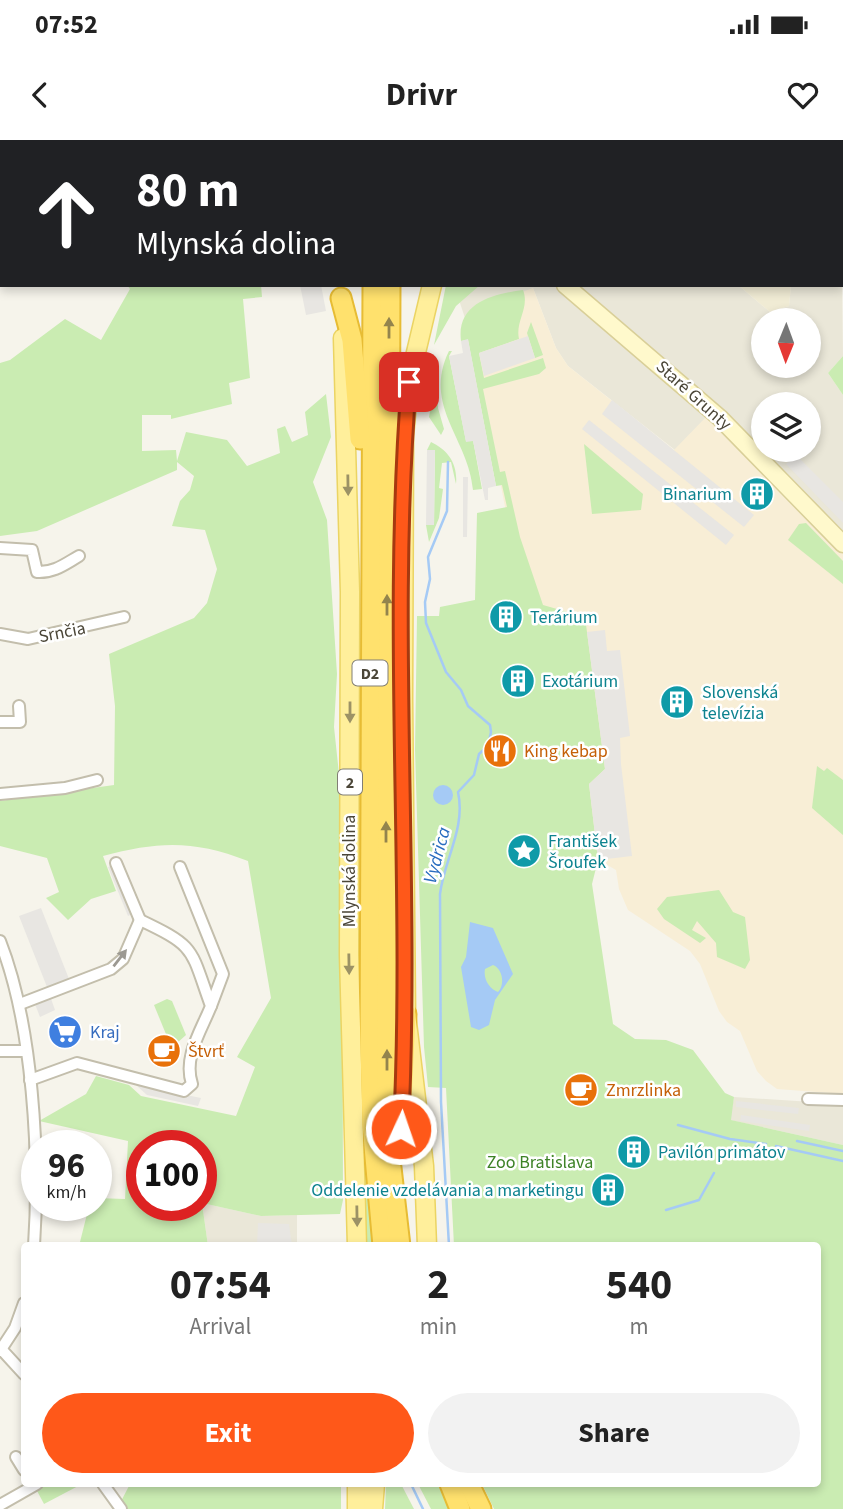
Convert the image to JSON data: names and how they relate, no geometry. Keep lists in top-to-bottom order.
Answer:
{
  "streets": {
    "highway": ["D2"],
    "main road": ["2", "Mlynská dolina"],
    "street": ["Staré Grunty", "Srnčia"]
  },
  "water": ["Vydrica"],
  "parks": ["Zoo Bratislava"],
  "places": {
    "building": [
      "Binarium",
      "Terárium",
      "Exotárium",
      "Slovenská televízia",
      "Pavilón primátov",
      "Oddelenie vzdelávania a marketingu"
    ],
    "restaurant": ["King kebap"],
    "place": ["František Šroufek"],
    "supermarket": ["Kraj"],
    "cafe": ["Štvrť", "Zmrzlinka"]
  },
  "north": "bottom",
  "page": {
    "status": "07:52",
    "header": "Drivr",
    "turn": ["80 m", "Mlynská dolina"],
    "speed": "96 km/h",
    "limit": "100",
    "eta": [
      "07:54",
      "Arrival",
      "2",
      "min",
      "540",
      "m"
    ],
    "buttons": ["Exit", "Share"]
  }
}
